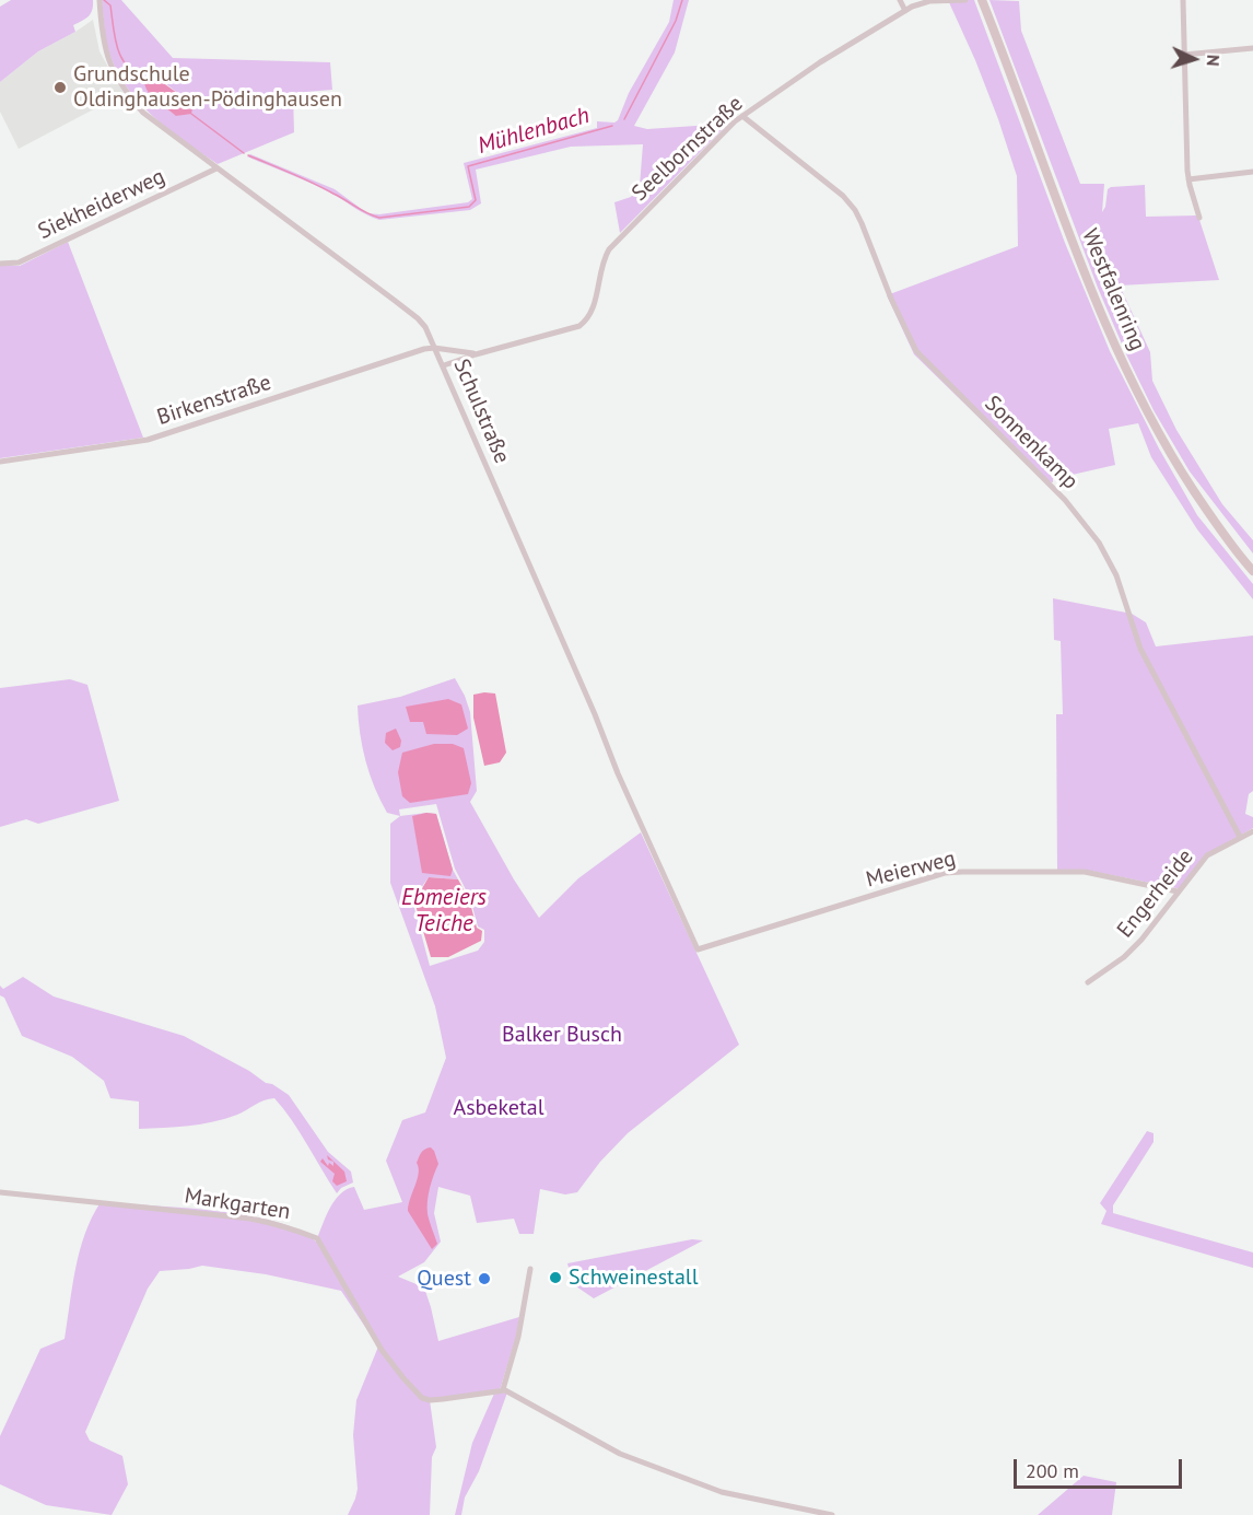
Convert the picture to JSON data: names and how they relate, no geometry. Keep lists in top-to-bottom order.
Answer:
{
  "streets": {
    "main road": ["Westfalenring"],
    "street": [
      "Seelbornstraße",
      "Siekheiderweg",
      "Birkenstraße",
      "Schulstraße",
      "Sonnenkamp",
      "Meierweg",
      "Engerheide",
      "Markgarten"
    ]
  },
  "crossings": [
    ["Seelbornstraße", "Birkenstraße"],
    ["Seelbornstraße", "Schulstraße"],
    ["Seelbornstraße", "Sonnenkamp"],
    ["Siekheiderweg", "Schulstraße"],
    ["Birkenstraße", "Schulstraße"],
    ["Schulstraße", "Meierweg"],
    ["Sonnenkamp", "Engerheide"],
    ["Meierweg", "Engerheide"]
  ],
  "water": ["Mühlenbach", "Ebmeiers Teiche"],
  "parks": ["Balker Busch", "Asbeketal"],
  "places": ["Grundschule Oldinghausen-Pödinghausen", "Schweinestall", "Quest"],
  "scale_bar": "200 m",
  "north": "right"
}
